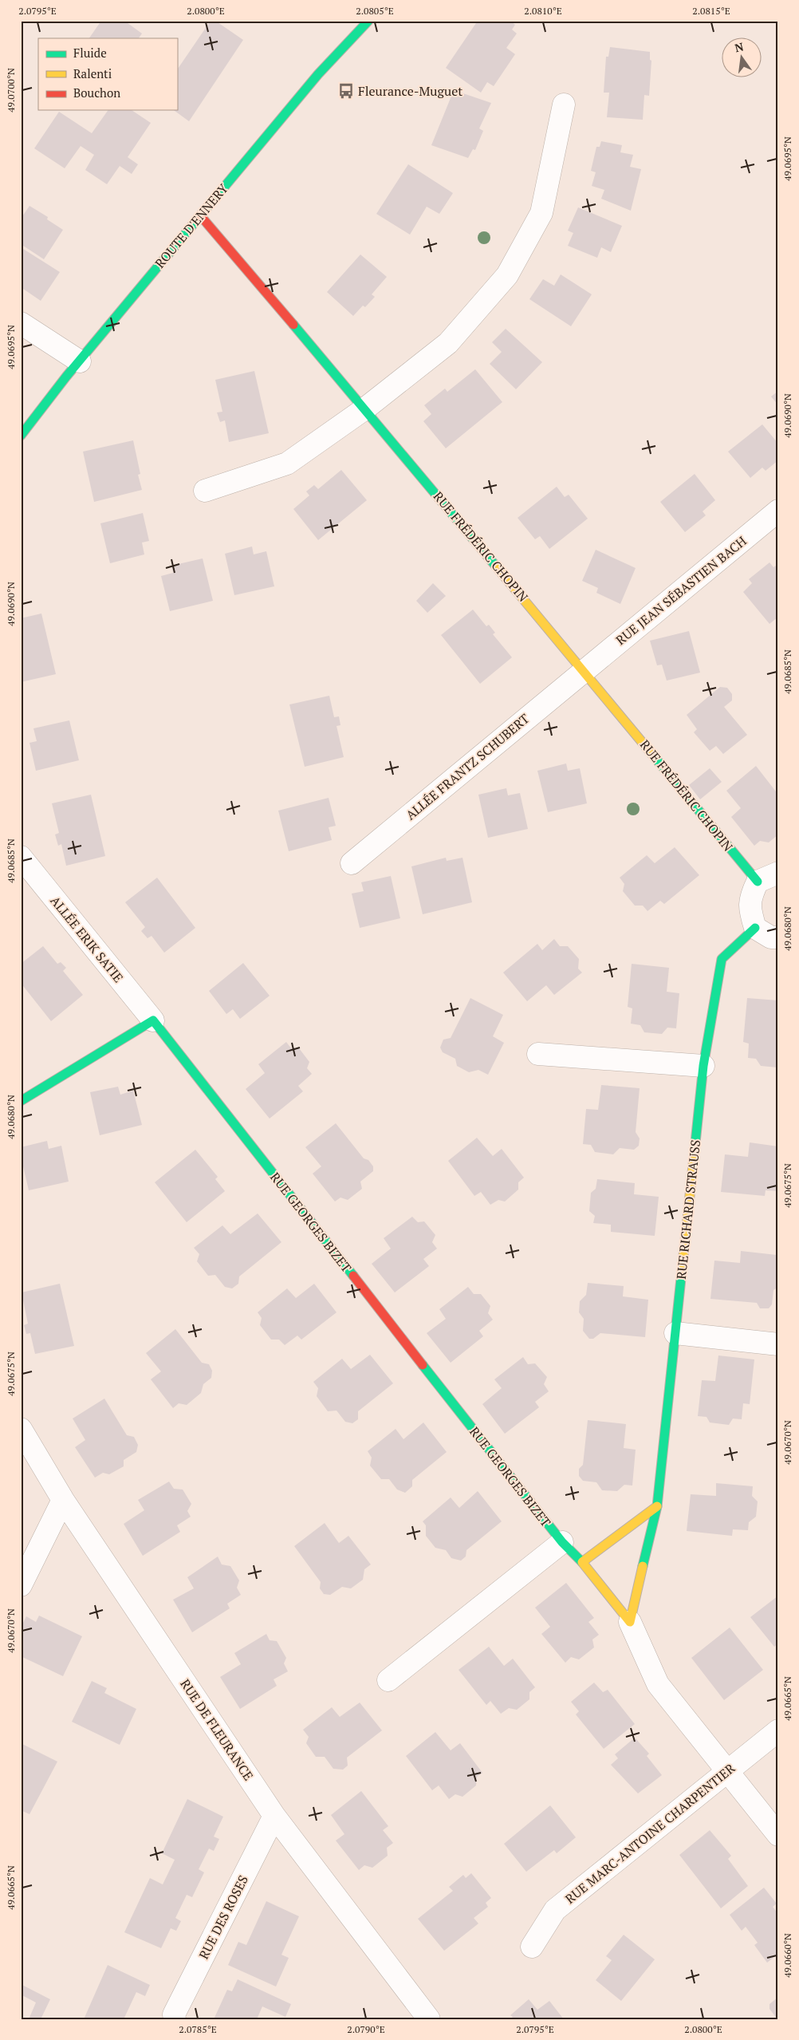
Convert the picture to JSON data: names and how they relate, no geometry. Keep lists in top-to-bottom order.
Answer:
{
  "streets": {
    "street": [
      "ROUTE D'ENNERY",
      "RUE FRÉDÉRIC CHOPIN",
      "RUE JEAN SÉBASTIEN BACH",
      "ALLÉE FRANTZ SCHUBERT",
      "ALLÉE ERIK SATIE",
      "RUE RICHARD STRAUSS",
      "RUE GEORGES BIZET",
      "RUE DE FLEURANCE",
      "RUE MARC-ANTOINE CHARPENTIER",
      "RUE DES ROSES"
    ]
  },
  "crossings": [
    ["ROUTE D'ENNERY", "RUE FRÉDÉRIC CHOPIN"],
    ["RUE FRÉDÉRIC CHOPIN", "RUE JEAN SÉBASTIEN BACH"],
    ["RUE FRÉDÉRIC CHOPIN", "ALLÉE FRANTZ SCHUBERT"],
    ["RUE JEAN SÉBASTIEN BACH", "ALLÉE FRANTZ SCHUBERT"],
    ["ALLÉE ERIK SATIE", "RUE GEORGES BIZET"],
    ["RUE RICHARD STRAUSS", "RUE GEORGES BIZET"],
    ["RUE DE FLEURANCE", "RUE DES ROSES"]
  ],
  "places": {
    "bus stop": ["Fleurance-Muguet"]
  },
  "legend": ["Fluide", "Ralenti", "Bouchon"],
  "north": "top",
  "coordinates": [
    "2.0795°E",
    "2.0800°E",
    "2.0805°E",
    "2.0810°E",
    "2.0815°E",
    "49.0700°N",
    "49.0695°N",
    "49.0690°N",
    "49.0685°N",
    "49.0680°N",
    "49.0675°N",
    "49.0670°N",
    "49.0665°N",
    "49.0660°N",
    "2.0785°E",
    "2.0790°E"
  ]
}
